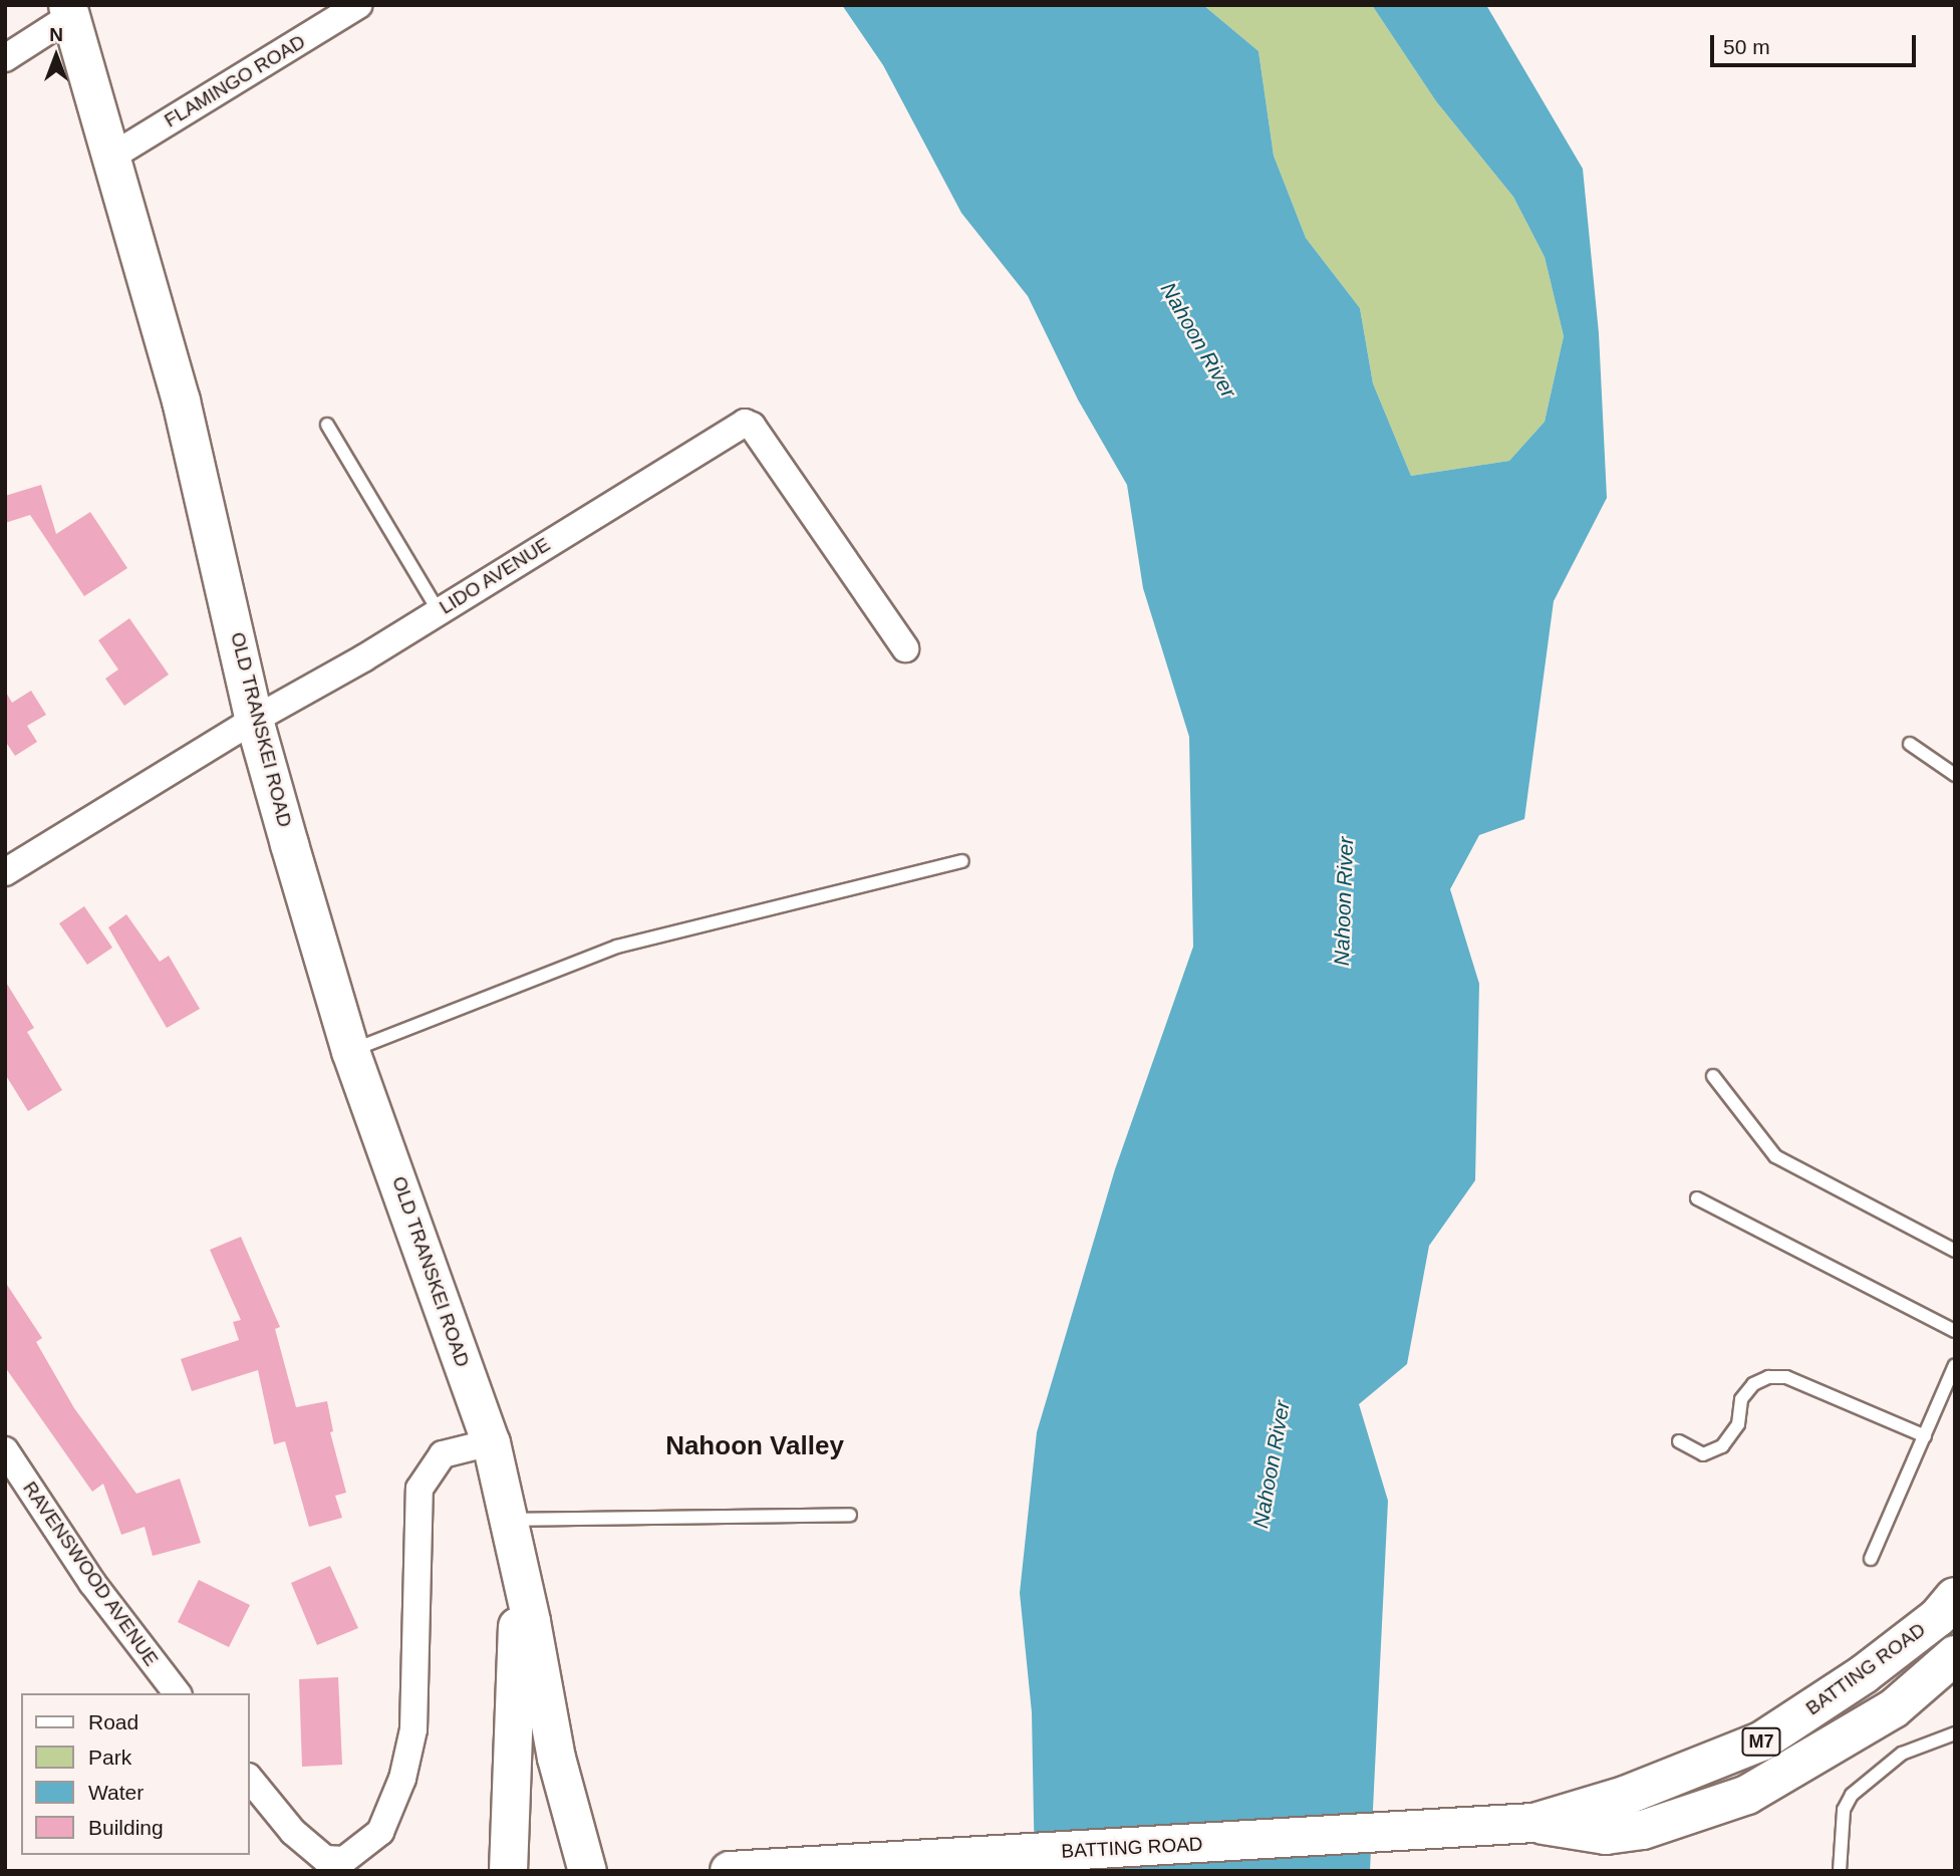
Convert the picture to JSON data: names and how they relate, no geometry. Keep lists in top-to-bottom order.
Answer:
{
  "streets": {
    "main road": ["OLD TRANSKEI ROAD", "BATTING ROAD", "M7"],
    "street": ["FLAMINGO ROAD", "LIDO AVENUE", "RAVENSWOOD AVENUE"]
  },
  "crossings": [
    ["FLAMINGO ROAD", "OLD TRANSKEI ROAD"],
    ["LIDO AVENUE", "OLD TRANSKEI ROAD"]
  ],
  "districts": ["Nahoon Valley"],
  "water": ["Nahoon River"],
  "legend": [
    "Road",
    "Park",
    "Water",
    "Building"
  ],
  "scale_bar": "50 m",
  "north": "top"
}
